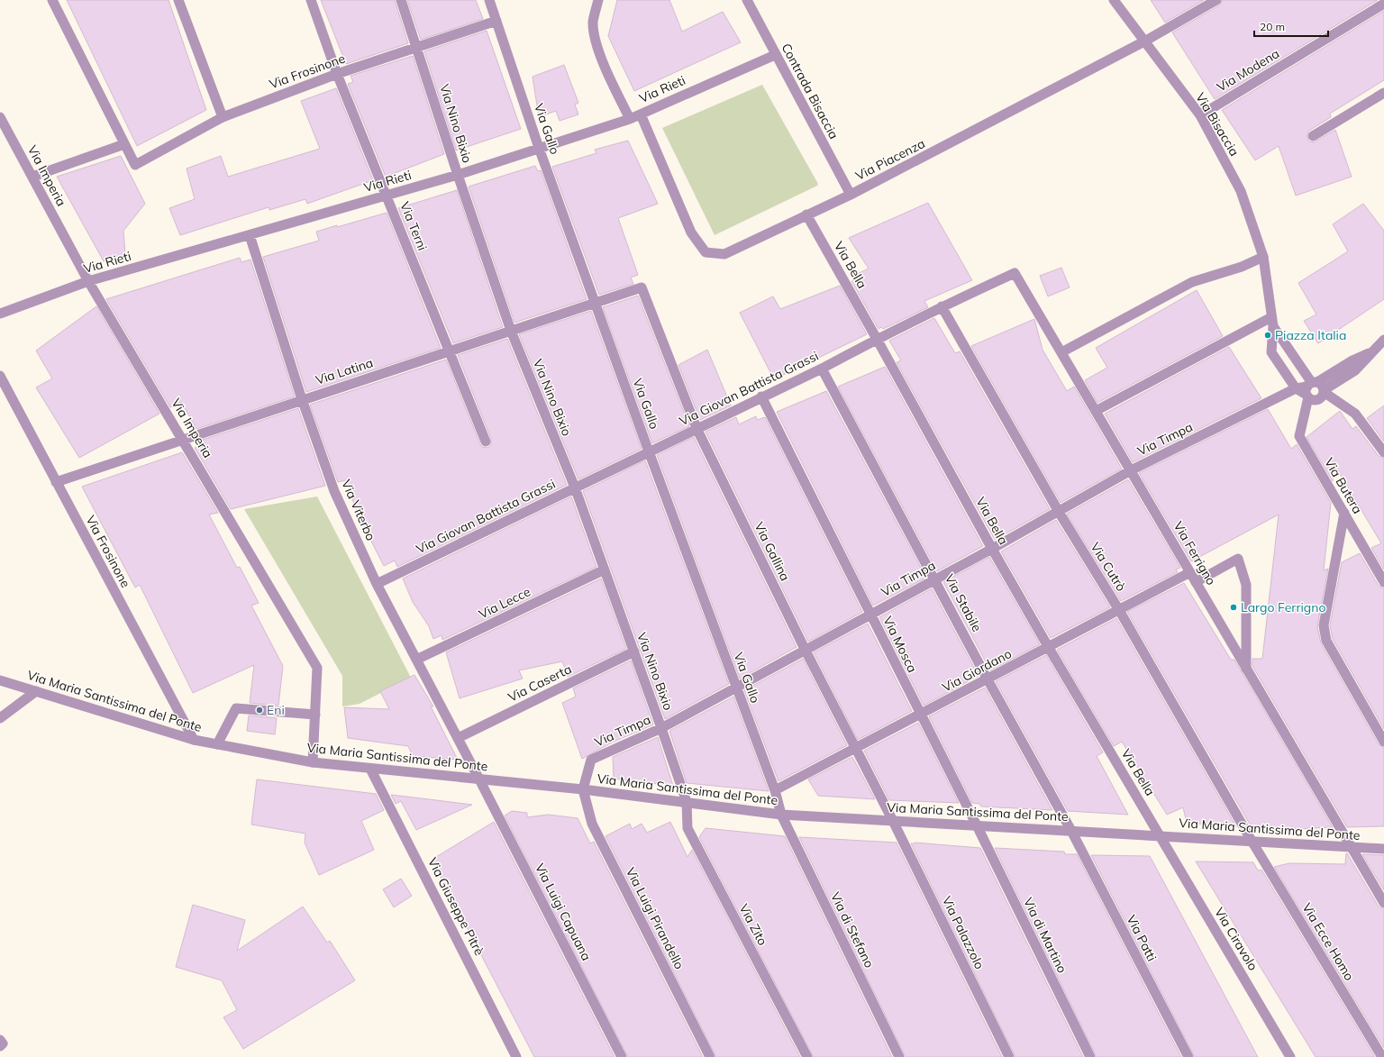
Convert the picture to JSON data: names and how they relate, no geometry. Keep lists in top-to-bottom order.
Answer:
{
  "streets": {
    "street": [
      "Via Modena",
      "Via Frosinone",
      "Via Rieti",
      "Contrada Bisaccia",
      "Via Nino Bixio",
      "Via Bisaccia",
      "Via Gallo",
      "Via Piacenza",
      "Via Imperia",
      "Via Terni",
      "Via Bella",
      "Via Latina",
      "Via Giovan Battista Grassi",
      "Via Timpa",
      "Via Butera",
      "Via Viterbo",
      "Via Gallina",
      "Via Ferrigno",
      "Via Cutrò",
      "Via Lecce",
      "Via Stabile",
      "Via Mosca",
      "Via Giordano",
      "Via Caserta",
      "Via Maria Santissima del Ponte",
      "Via Giuseppe Pitrè",
      "Via Luigi Capuana",
      "Via Luigi Pirandello",
      "Via Zito",
      "Via di Stefano",
      "Via Palazzolo",
      "Via di Martino",
      "Via Patti",
      "Via Ciravolo",
      "Via Ecce Homo"
    ]
  },
  "crossings": [
    ["Via Modena", "Via Bisaccia"],
    ["Via Frosinone", "Via Nino Bixio"],
    ["Via Frosinone", "Via Gallo"],
    ["Via Frosinone", "Via Terni"],
    ["Via Frosinone", "Via Latina"],
    ["Via Frosinone", "Via Maria Santissima del Ponte"],
    ["Via Rieti", "Contrada Bisaccia"],
    ["Via Rieti", "Via Nino Bixio"],
    ["Via Rieti", "Via Gallo"],
    ["Via Rieti", "Via Piacenza"],
    ["Via Rieti", "Via Imperia"],
    ["Via Rieti", "Via Terni"],
    ["Via Rieti", "Via Viterbo"],
    ["Contrada Bisaccia", "Via Piacenza"],
    ["Via Nino Bixio", "Via Latina"],
    ["Via Nino Bixio", "Via Giovan Battista Grassi"],
    ["Via Nino Bixio", "Via Timpa"],
    ["Via Nino Bixio", "Via Lecce"],
    ["Via Nino Bixio", "Via Caserta"],
    ["Via Nino Bixio", "Via Maria Santissima del Ponte"],
    ["Via Nino Bixio", "Via Zito"],
    ["Via Bisaccia", "Via Piacenza"],
    ["Via Gallo", "Via Latina"],
    ["Via Gallo", "Via Giovan Battista Grassi"],
    ["Via Gallo", "Via Timpa"],
    ["Via Gallo", "Via Giordano"],
    ["Via Gallo", "Via Maria Santissima del Ponte"],
    ["Via Gallo", "Via di Stefano"],
    ["Via Piacenza", "Via Bella"],
    ["Via Imperia", "Via Latina"],
    ["Via Imperia", "Via Maria Santissima del Ponte"],
    ["Via Terni", "Via Latina"],
    ["Via Bella", "Via Giovan Battista Grassi"],
    ["Via Bella", "Via Timpa"],
    ["Via Bella", "Via Giordano"],
    ["Via Bella", "Via Maria Santissima del Ponte"],
    ["Via Bella", "Via Ciravolo"],
    ["Via Latina", "Via Viterbo"],
    ["Via Latina", "Via Gallina"],
    ["Via Giovan Battista Grassi", "Via Viterbo"],
    ["Via Giovan Battista Grassi", "Via Gallina"],
    ["Via Giovan Battista Grassi", "Via Ferrigno"],
    ["Via Giovan Battista Grassi", "Via Cutrò"],
    ["Via Giovan Battista Grassi", "Via Stabile"],
    ["Via Giovan Battista Grassi", "Via Mosca"],
    ["Via Timpa", "Via Gallina"],
    ["Via Timpa", "Via Ferrigno"],
    ["Via Timpa", "Via Cutrò"],
    ["Via Timpa", "Via Stabile"],
    ["Via Timpa", "Via Mosca"],
    ["Via Timpa", "Via Maria Santissima del Ponte"],
    ["Via Timpa", "Via Luigi Pirandello"],
    ["Via Viterbo", "Via Lecce"],
    ["Via Viterbo", "Via Caserta"],
    ["Via Viterbo", "Via Maria Santissima del Ponte"],
    ["Via Viterbo", "Via Luigi Capuana"],
    ["Via Gallina", "Via Giordano"],
    ["Via Gallina", "Via Maria Santissima del Ponte"],
    ["Via Gallina", "Via Palazzolo"],
    ["Via Ferrigno", "Via Giordano"],
    ["Via Ferrigno", "Via Maria Santissima del Ponte"],
    ["Via Cutrò", "Via Giordano"],
    ["Via Cutrò", "Via Maria Santissima del Ponte"],
    ["Via Cutrò", "Via Ecce Homo"],
    ["Via Stabile", "Via Giordano"],
    ["Via Stabile", "Via Maria Santissima del Ponte"],
    ["Via Stabile", "Via Patti"],
    ["Via Mosca", "Via Giordano"],
    ["Via Mosca", "Via Maria Santissima del Ponte"],
    ["Via Mosca", "Via di Martino"],
    ["Via Maria Santissima del Ponte", "Via Giuseppe Pitrè"],
    ["Via Maria Santissima del Ponte", "Via Luigi Capuana"],
    ["Via Maria Santissima del Ponte", "Via Luigi Pirandello"],
    ["Via Maria Santissima del Ponte", "Via Zito"],
    ["Via Maria Santissima del Ponte", "Via di Stefano"],
    ["Via Maria Santissima del Ponte", "Via Palazzolo"],
    ["Via Maria Santissima del Ponte", "Via di Martino"],
    ["Via Maria Santissima del Ponte", "Via Patti"],
    ["Via Maria Santissima del Ponte", "Via Ciravolo"],
    ["Via Maria Santissima del Ponte", "Via Ecce Homo"]
  ],
  "places": ["Piazza Italia", "Largo Ferrigno", "Eni"],
  "scale_bar": "20 m"
}
